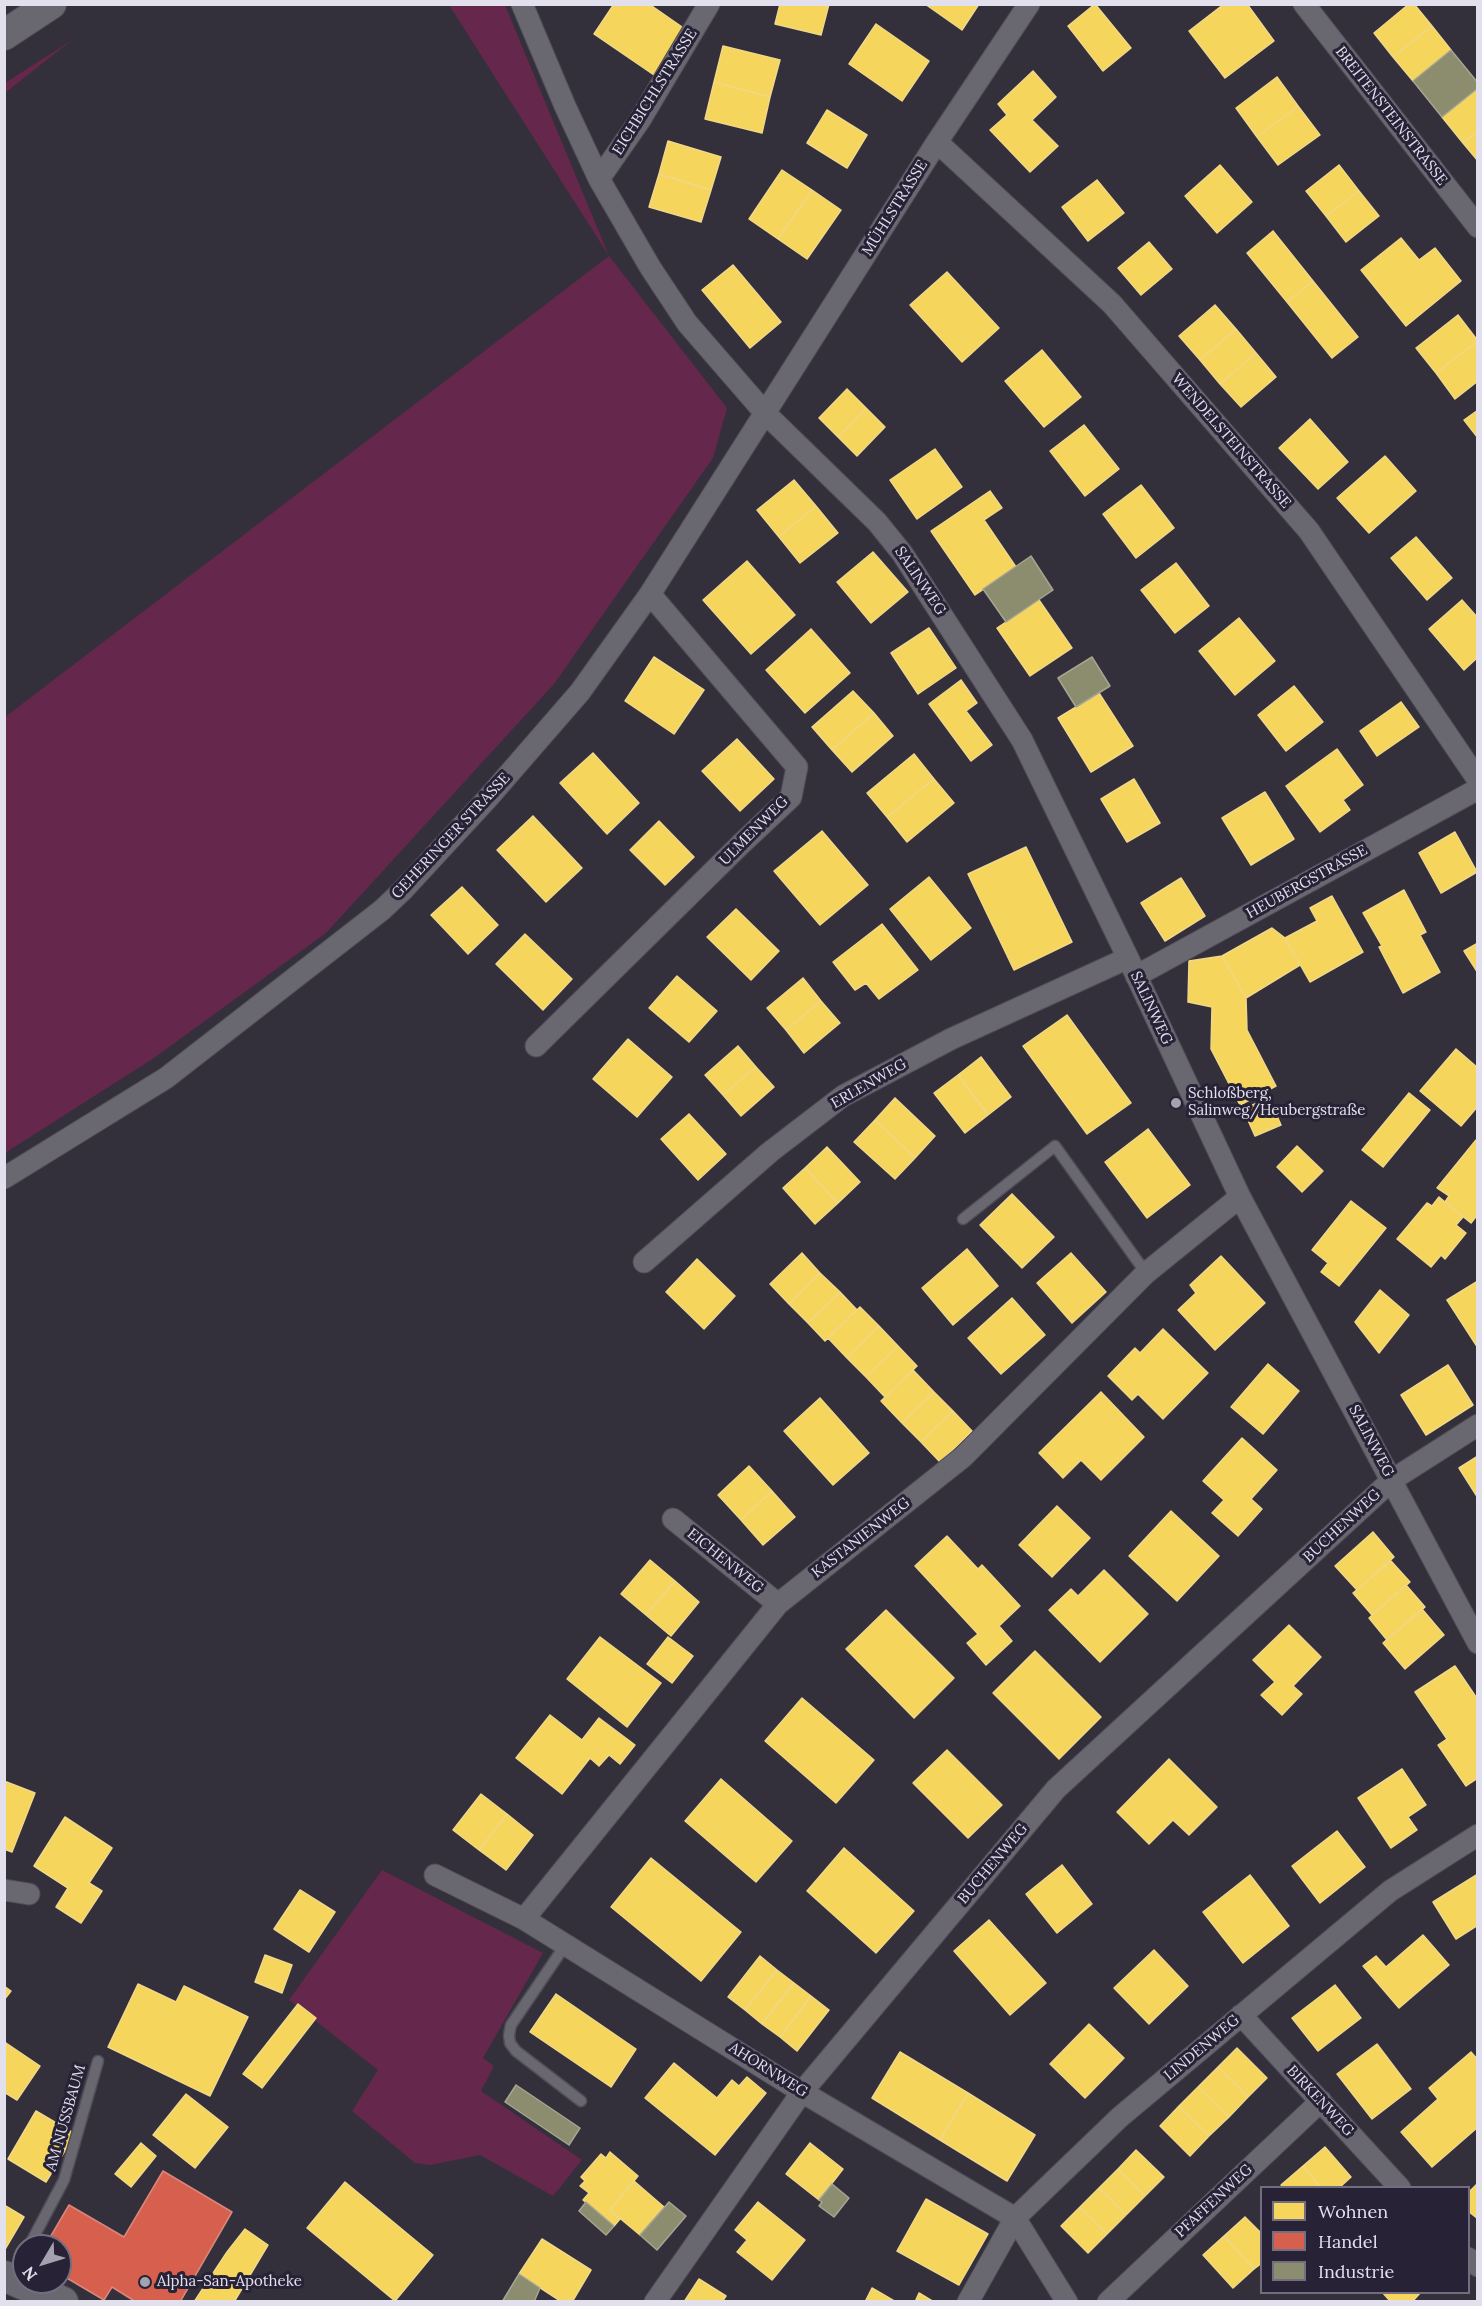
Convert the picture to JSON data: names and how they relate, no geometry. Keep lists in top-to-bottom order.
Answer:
{
  "streets": {
    "street": [
      "EICHBICHLSTRASSE",
      "BREITENSTEINSTRASSE",
      "MÜHLSTRASSE",
      "WENDELSTEINSTRASSE",
      "SALINWEG",
      "ULMENWEG",
      "GEHERINGER STRASSE",
      "HEUBERGSTRASSE",
      "ERLENWEG",
      "BUCHENWEG",
      "KASTANIENWEG",
      "EICHENWEG",
      "LINDENWEG",
      "AHORNWEG",
      "BIRKENWEG",
      "PFAFFENWEG"
    ],
    "lane": ["AM NUSSBAUM"]
  },
  "crossings": [
    ["EICHBICHLSTRASSE", "SALINWEG"],
    ["MÜHLSTRASSE", "WENDELSTEINSTRASSE"],
    ["MÜHLSTRASSE", "SALINWEG"],
    ["MÜHLSTRASSE", "GEHERINGER STRASSE"],
    ["SALINWEG", "GEHERINGER STRASSE"],
    ["SALINWEG", "HEUBERGSTRASSE"],
    ["SALINWEG", "ERLENWEG"],
    ["SALINWEG", "BUCHENWEG"],
    ["SALINWEG", "KASTANIENWEG"],
    ["ULMENWEG", "GEHERINGER STRASSE"],
    ["HEUBERGSTRASSE", "ERLENWEG"],
    ["BUCHENWEG", "AHORNWEG"],
    ["KASTANIENWEG", "EICHENWEG"],
    ["KASTANIENWEG", "AHORNWEG"],
    ["LINDENWEG", "AHORNWEG"],
    ["LINDENWEG", "BIRKENWEG"],
    ["BIRKENWEG", "PFAFFENWEG"]
  ],
  "places": ["Schloßberg, Salinweg/Heubergstraße", "Alpha-San-Apotheke"],
  "legend": ["Wohnen", "Handel", "Industrie"],
  "north": "bottom left"
}
